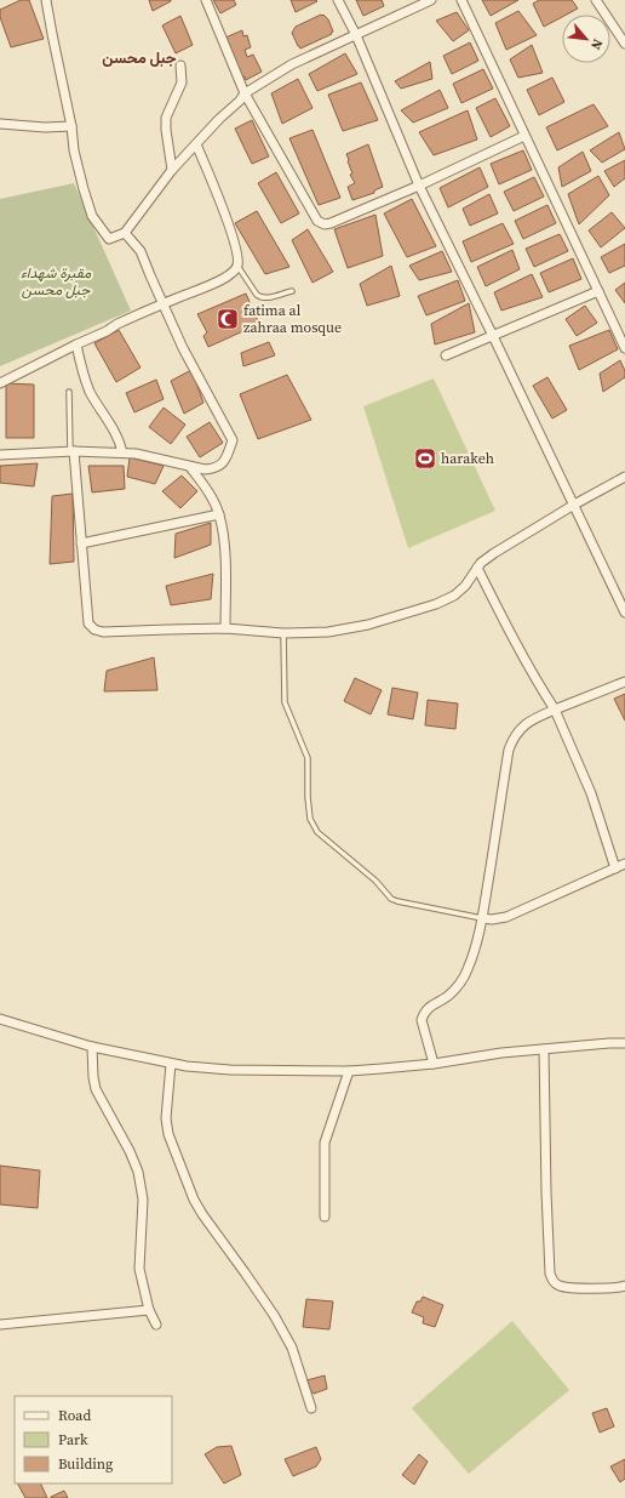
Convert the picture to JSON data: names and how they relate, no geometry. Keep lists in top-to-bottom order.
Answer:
{
  "districts": ["جبل محسن"],
  "parks": ["مقبرة شهداء جبل محسن"],
  "places": {
    "mosque": ["fatima al zahraa mosque"],
    "sports": ["harakeh"]
  },
  "legend": ["Road", "Park", "Building"],
  "north": "bottom right"
}
